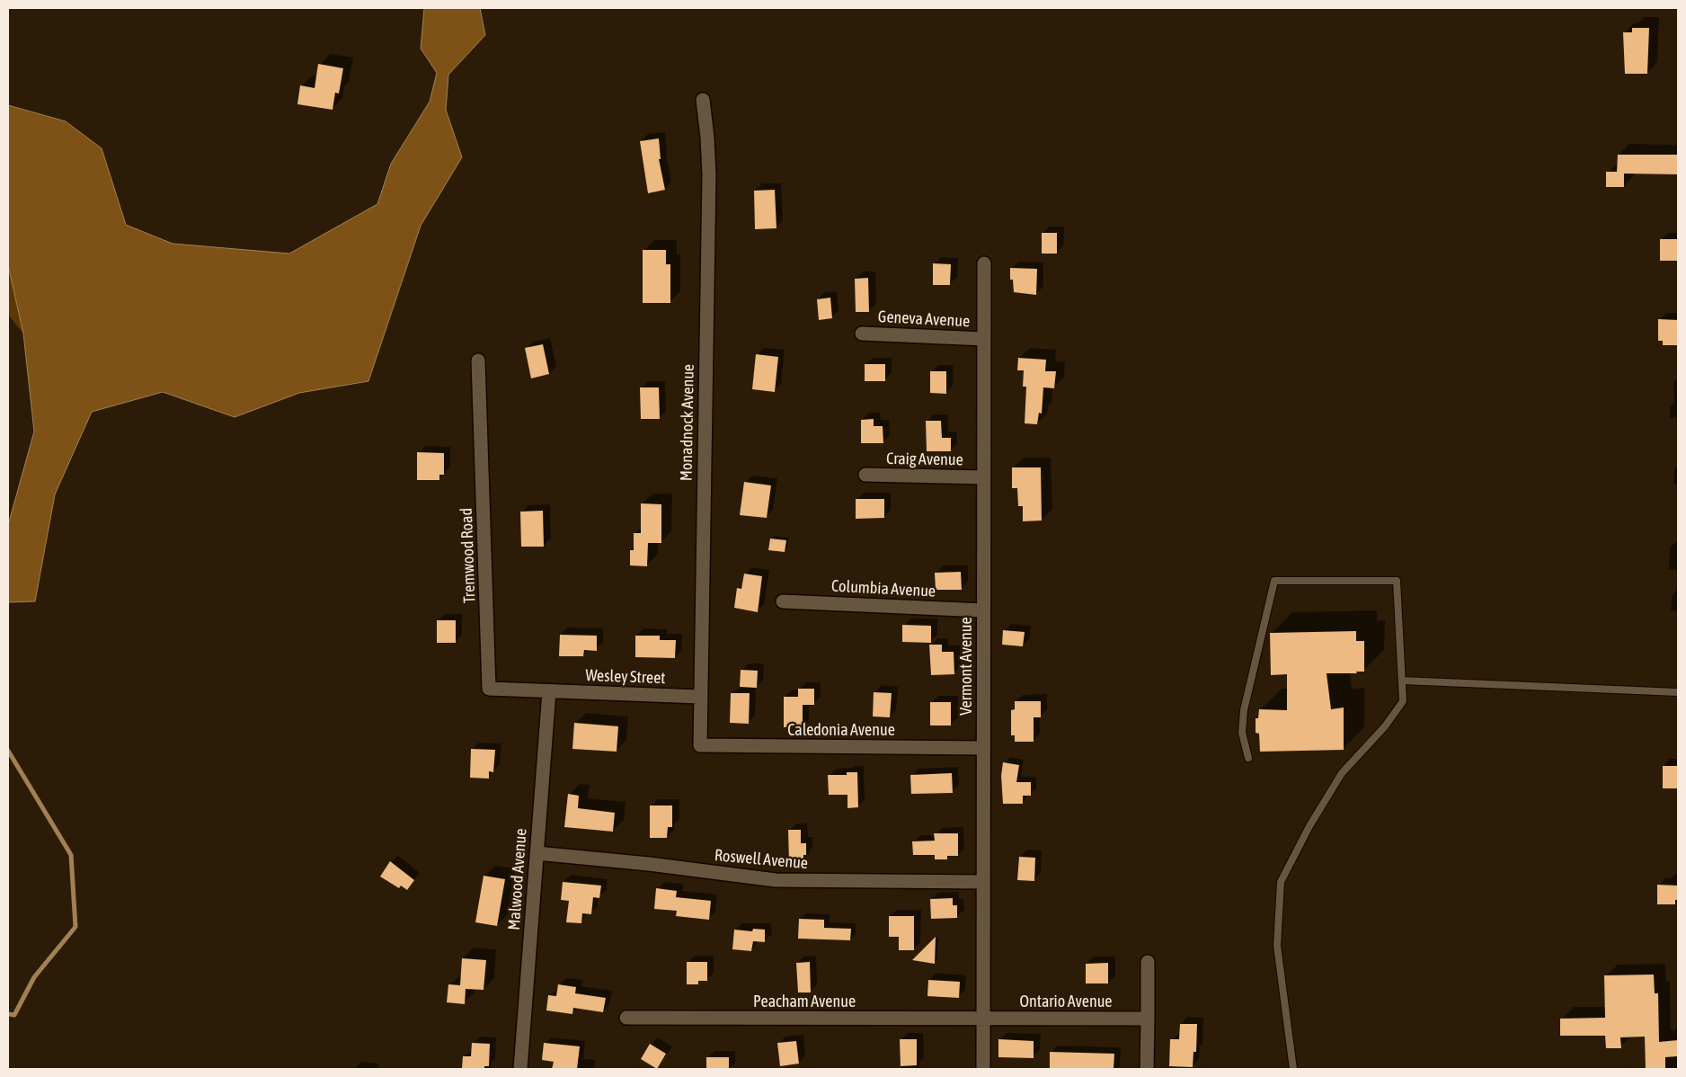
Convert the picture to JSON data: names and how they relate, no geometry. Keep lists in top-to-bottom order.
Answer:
{
  "streets": {
    "street": [
      "Geneva Avenue",
      "Monadnock Avenue",
      "Craig Avenue",
      "Tremwood Road",
      "Columbia Avenue",
      "Vermont Avenue",
      "Wesley Street",
      "Caledonia Avenue",
      "Roswell Avenue",
      "Malwood Avenue",
      "Peacham Avenue",
      "Ontario Avenue"
    ]
  },
  "crossings": [
    ["Geneva Avenue", "Vermont Avenue"],
    ["Monadnock Avenue", "Wesley Street"],
    ["Monadnock Avenue", "Caledonia Avenue"],
    ["Craig Avenue", "Vermont Avenue"],
    ["Tremwood Road", "Wesley Street"],
    ["Tremwood Road", "Malwood Avenue"],
    ["Columbia Avenue", "Vermont Avenue"],
    ["Vermont Avenue", "Caledonia Avenue"],
    ["Vermont Avenue", "Roswell Avenue"],
    ["Vermont Avenue", "Peacham Avenue"],
    ["Vermont Avenue", "Ontario Avenue"],
    ["Wesley Street", "Malwood Avenue"],
    ["Roswell Avenue", "Malwood Avenue"],
    ["Peacham Avenue", "Ontario Avenue"]
  ]
}
